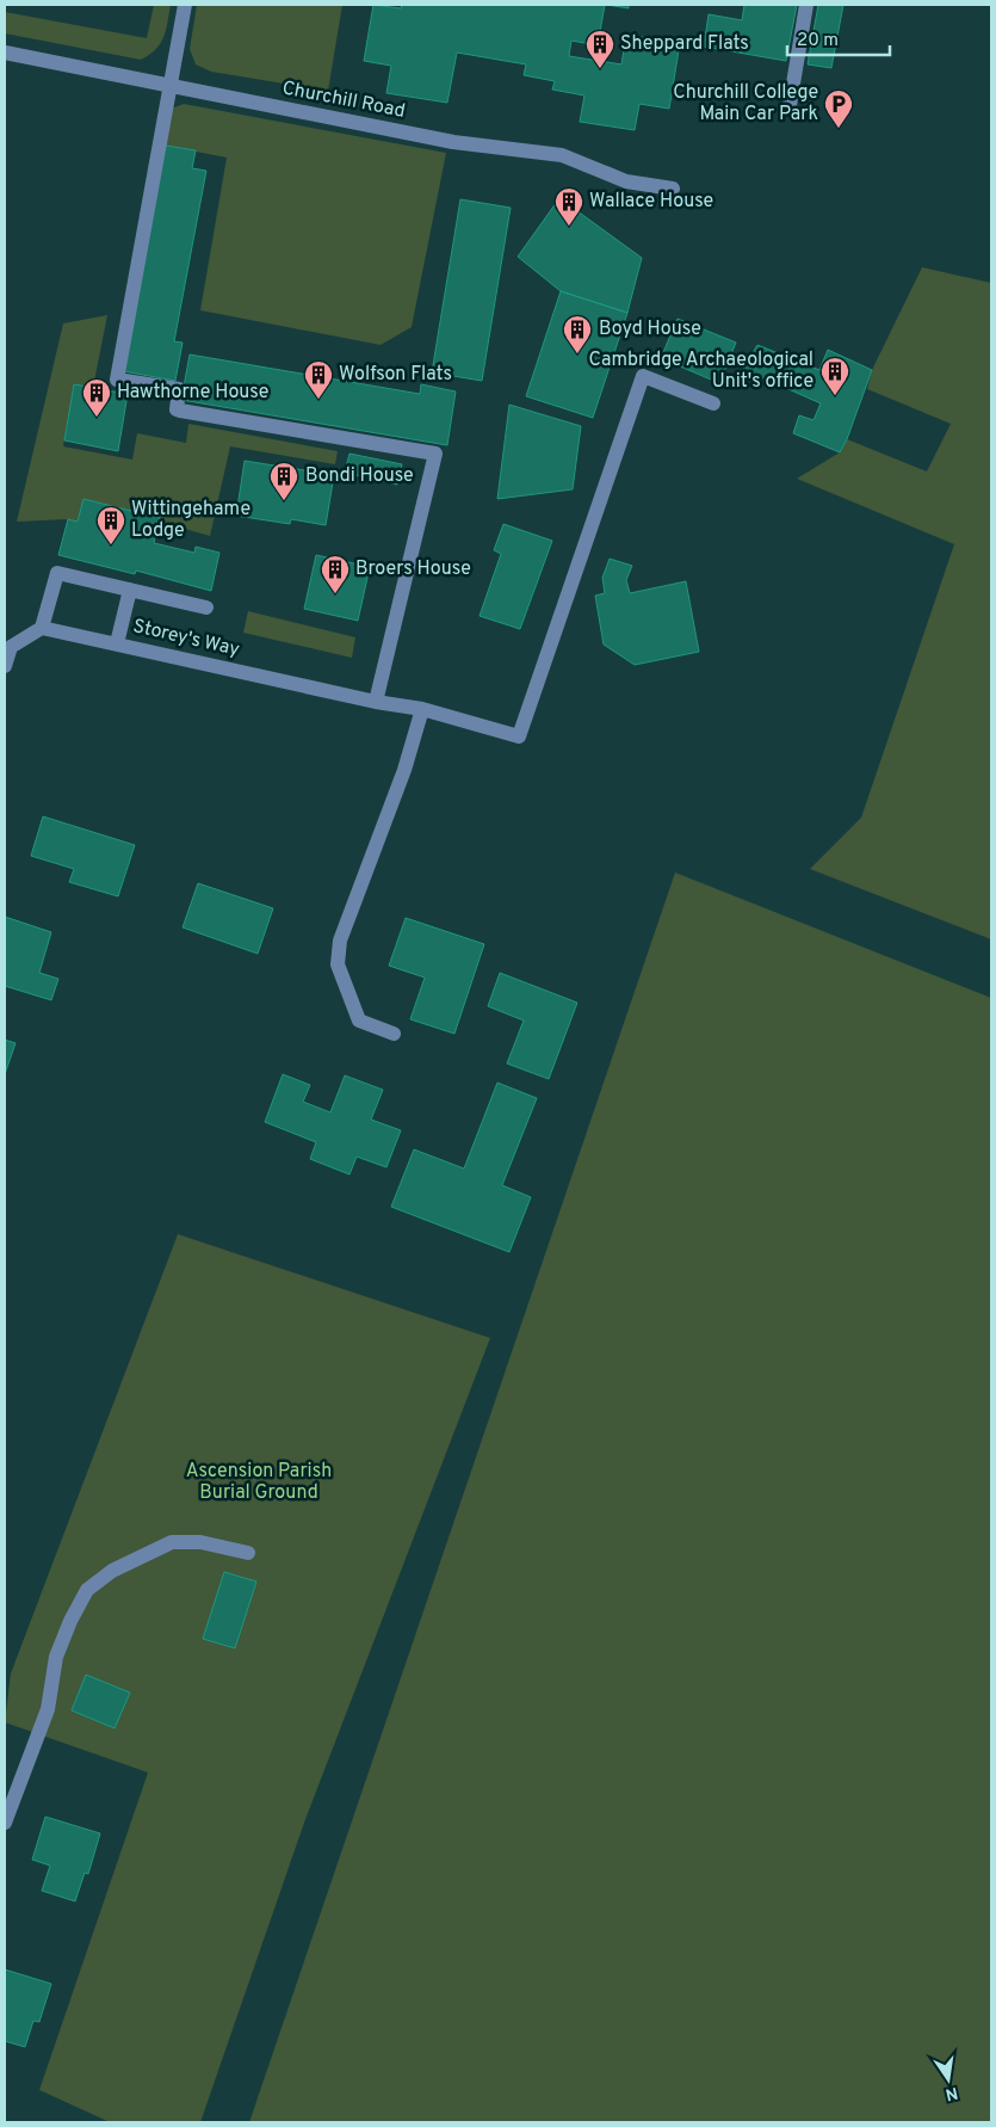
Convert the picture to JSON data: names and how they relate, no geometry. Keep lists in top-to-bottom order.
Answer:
{
  "streets": {
    "street": ["Churchill Road", "Storey's Way"]
  },
  "parks": ["Ascension Parish Burial Ground"],
  "places": {
    "building": [
      "Sheppard Flats",
      "Wallace House",
      "Boyd House",
      "Cambridge Archaeological Unit's office",
      "Wolfson Flats",
      "Hawthorne House",
      "Bondi House",
      "Wittingehame Lodge",
      "Broers House"
    ],
    "parking": ["Churchill College Main Car Park"]
  },
  "scale_bar": "20 m",
  "north": "bottom"
}
